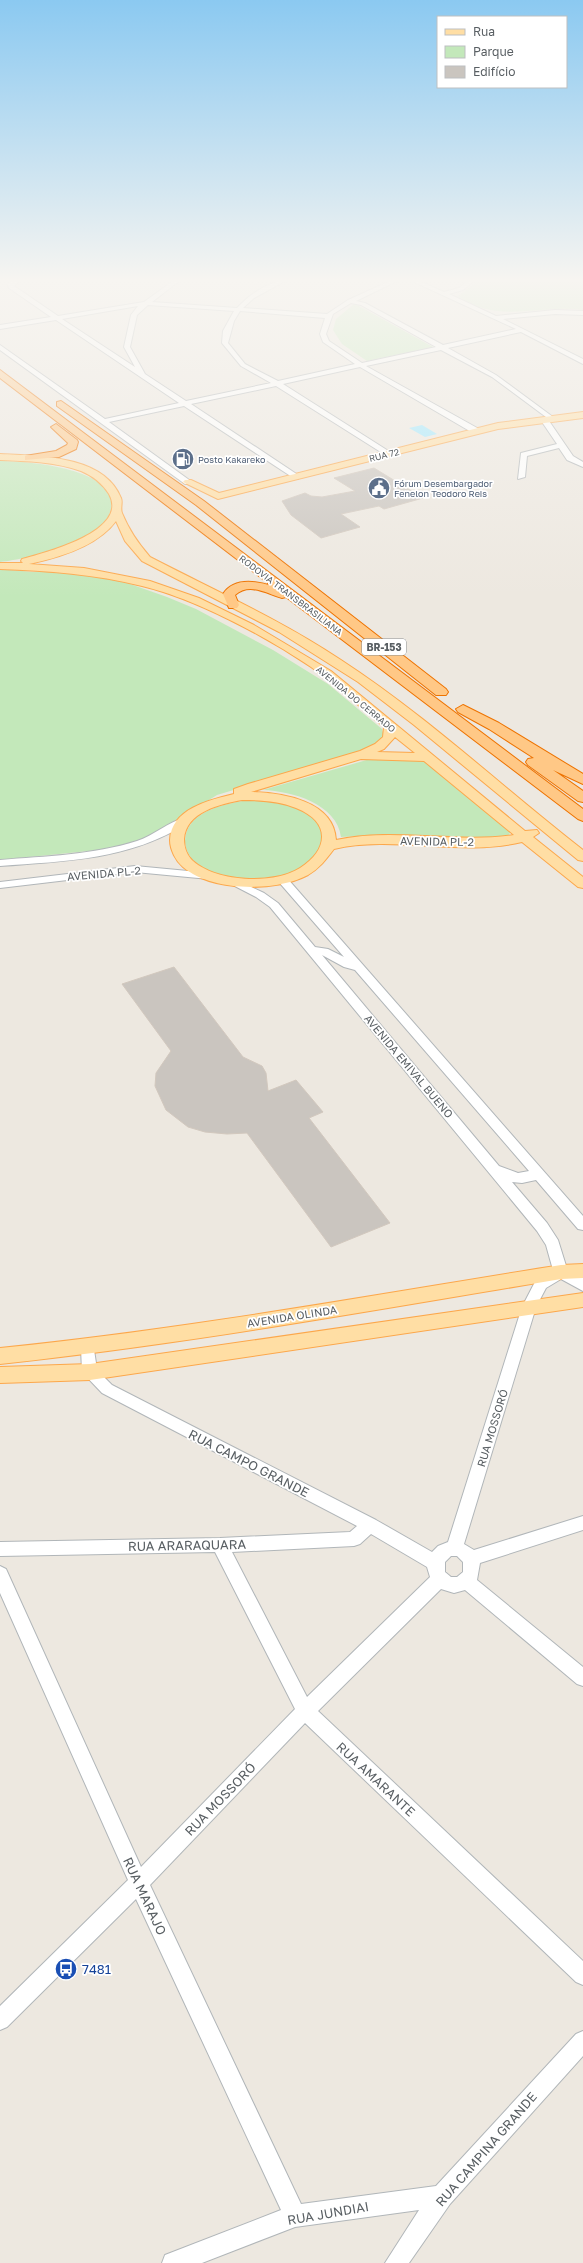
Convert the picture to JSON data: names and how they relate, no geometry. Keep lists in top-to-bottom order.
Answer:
{
  "streets": {
    "highway": ["RODOVIA TRANSBRASILIANA", "BR-153"],
    "main road": [
      "RUA 72",
      "AVENIDA DO CERRADO",
      "AVENIDA PL-2",
      "AVENIDA OLINDA"
    ],
    "street": [
      "AVENIDA EMIVAL BUENO",
      "RUA MOSSORÓ",
      "RUA CAMPO GRANDE",
      "RUA ARARAQUARA",
      "RUA AMARANTE",
      "RUA MARAJO",
      "RUA CAMPINA GRANDE",
      "RUA JUNDIAI"
    ]
  },
  "crossings": [
    ["RUA 72", "RODOVIA TRANSBRASILIANA"],
    ["AVENIDA DO CERRADO", "AVENIDA PL-2"],
    ["AVENIDA PL-2", "AVENIDA EMIVAL BUENO"],
    ["AVENIDA EMIVAL BUENO", "AVENIDA OLINDA"],
    ["AVENIDA EMIVAL BUENO", "RUA MOSSORÓ"],
    ["AVENIDA OLINDA", "RUA MOSSORÓ"],
    ["RUA MOSSORÓ", "RUA CAMPO GRANDE"],
    ["RUA MOSSORÓ", "RUA AMARANTE"],
    ["RUA MOSSORÓ", "RUA MARAJO"],
    ["RUA CAMPO GRANDE", "RUA ARARAQUARA"],
    ["RUA ARARAQUARA", "RUA AMARANTE"],
    ["RUA MARAJO", "RUA JUNDIAI"],
    ["RUA CAMPINA GRANDE", "RUA JUNDIAI"]
  ],
  "places": {
    "fuel station": ["Posto Kakareko"],
    "public building": ["Fórum Desembargador Fenelon Teodoro Reis"],
    "bus stop": ["7481"]
  },
  "legend": ["Rua", "Parque", "Edifício"]
}
